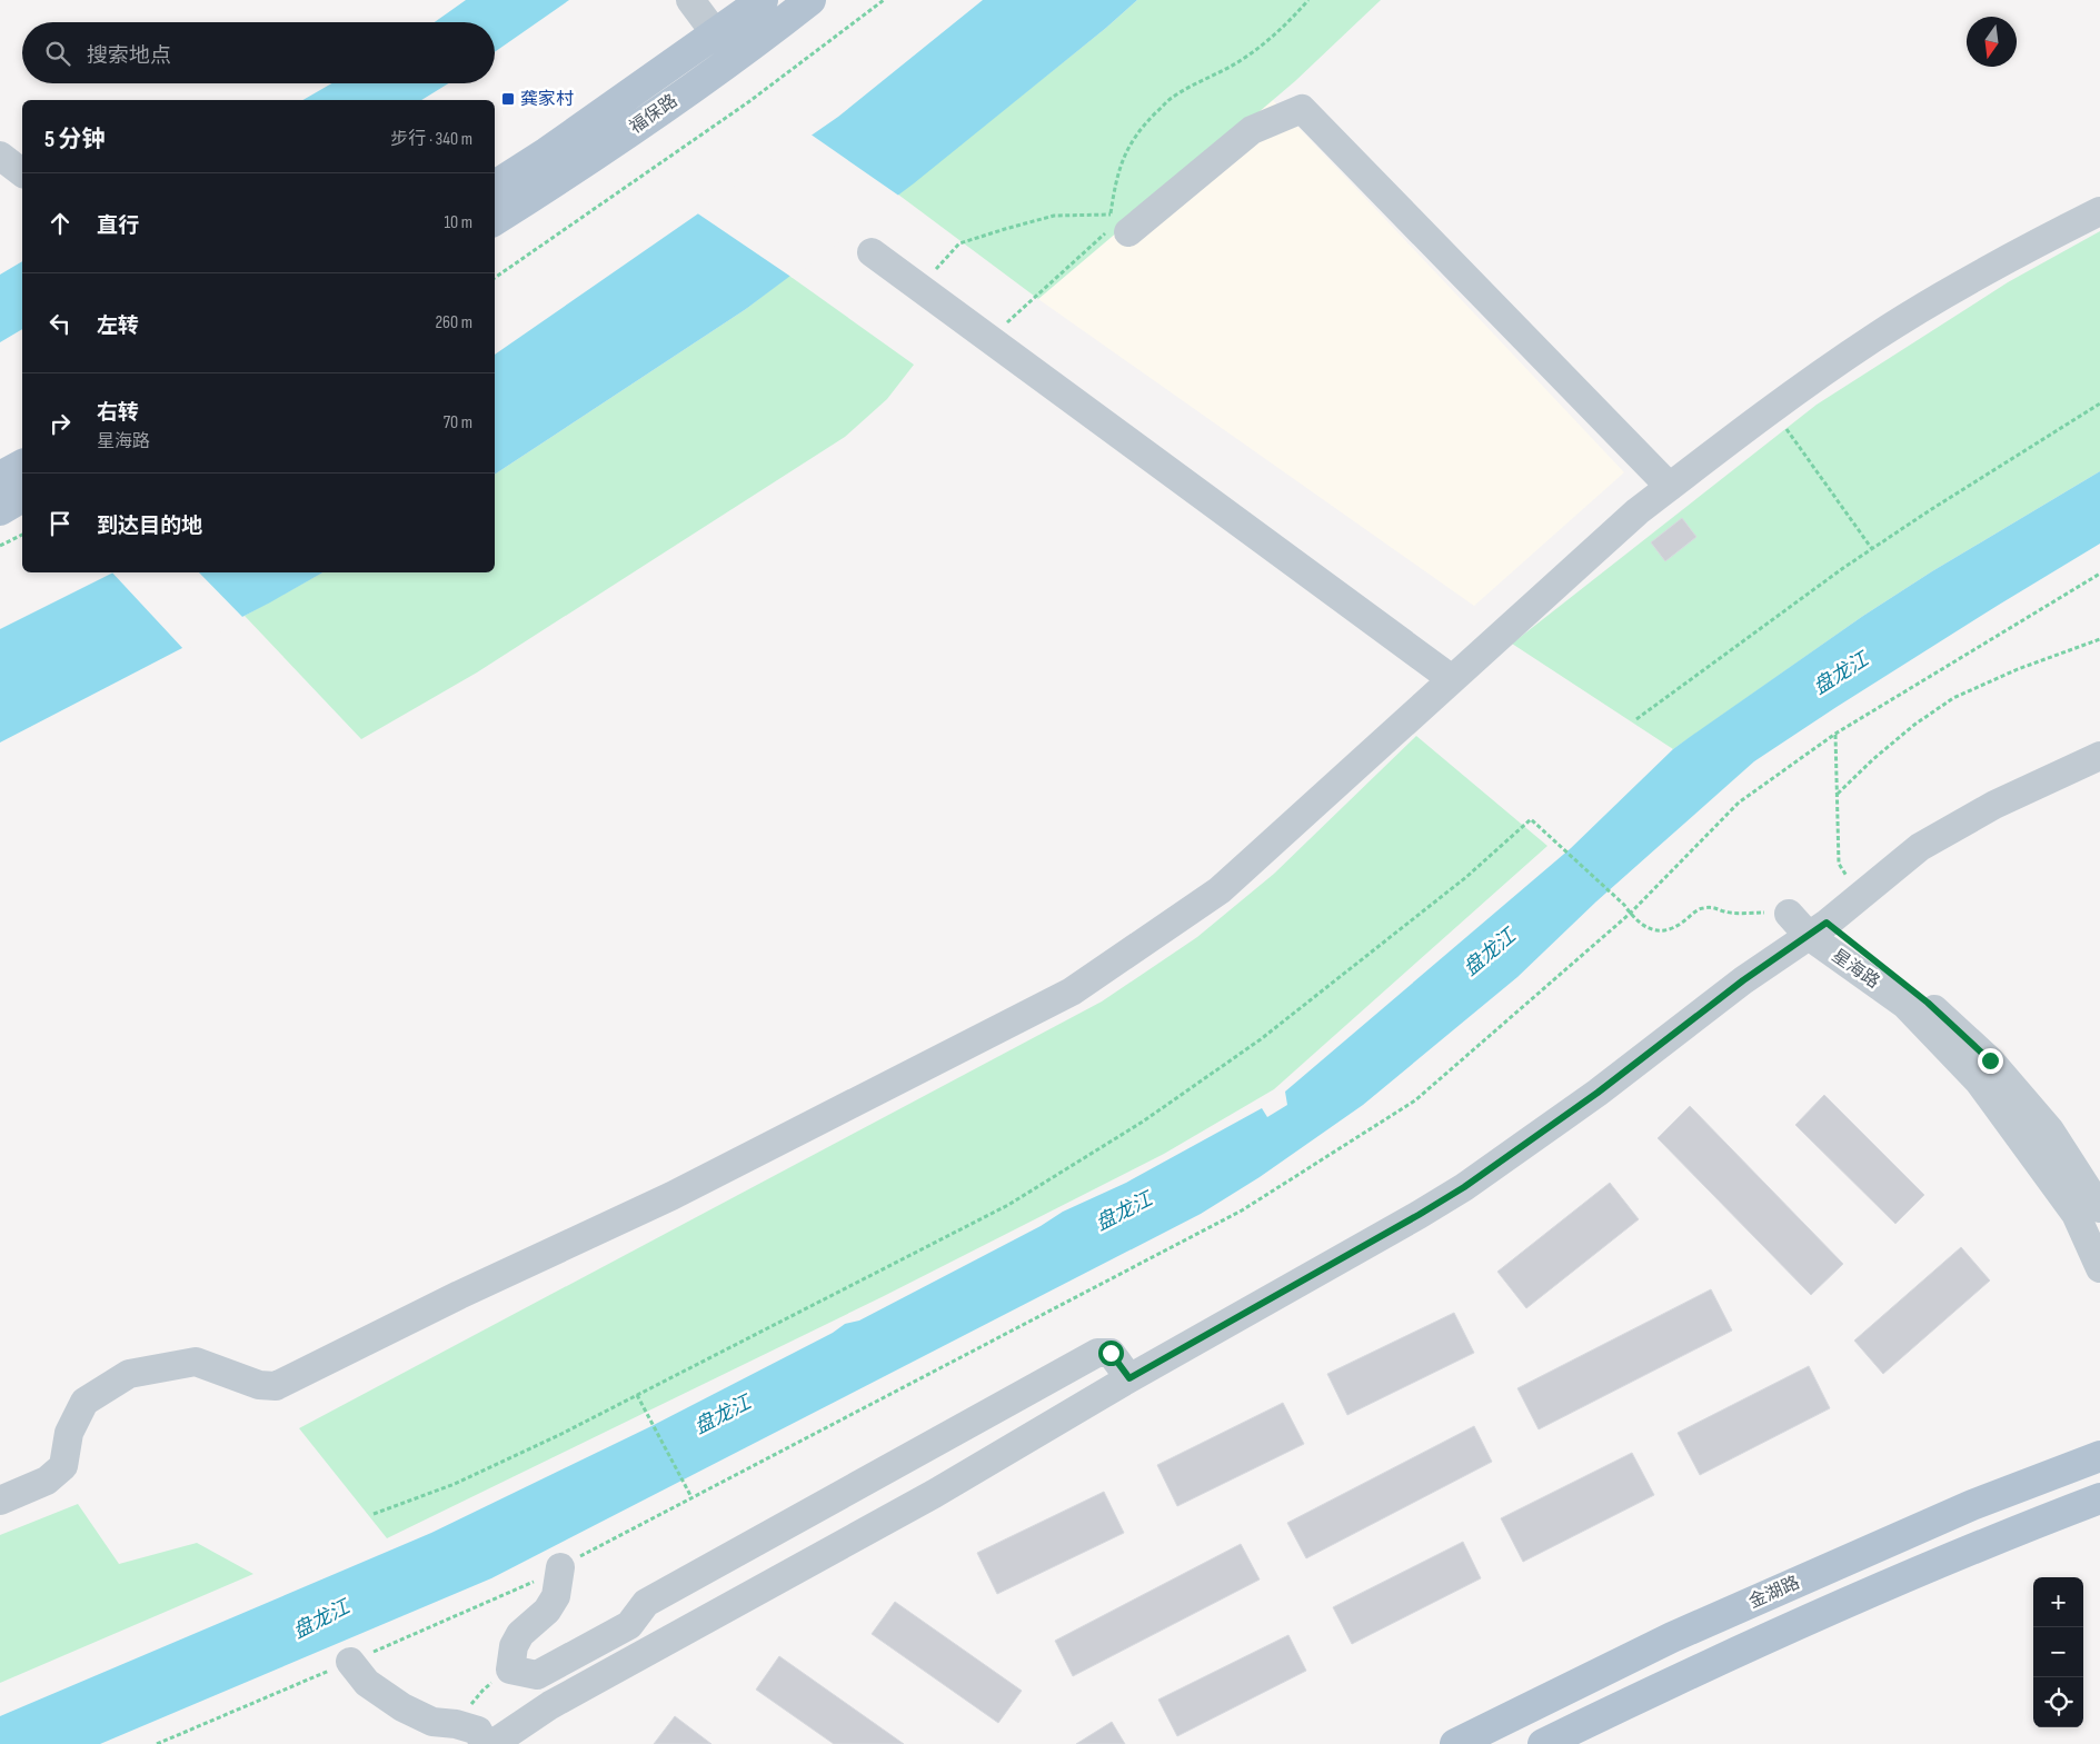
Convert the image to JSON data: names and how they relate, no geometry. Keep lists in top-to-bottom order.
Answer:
{
  "streets": {
    "main road": ["福保路", "金湖路"],
    "street": ["星海路"]
  },
  "water": ["盘龙江"],
  "places": {
    "transit": ["龚家村"]
  },
  "north": "bottom",
  "page": {
    "search": "搜索地点",
    "heading": ["5 分钟", "步行 · 340 m"],
    "list": [
      ["直行", "10 m"],
      ["左转", "260 m"],
      ["右转", "星海路", "70 m"],
      "到达目的地"
    ],
    "map_buttons": ["+", "−"]
  }
}
